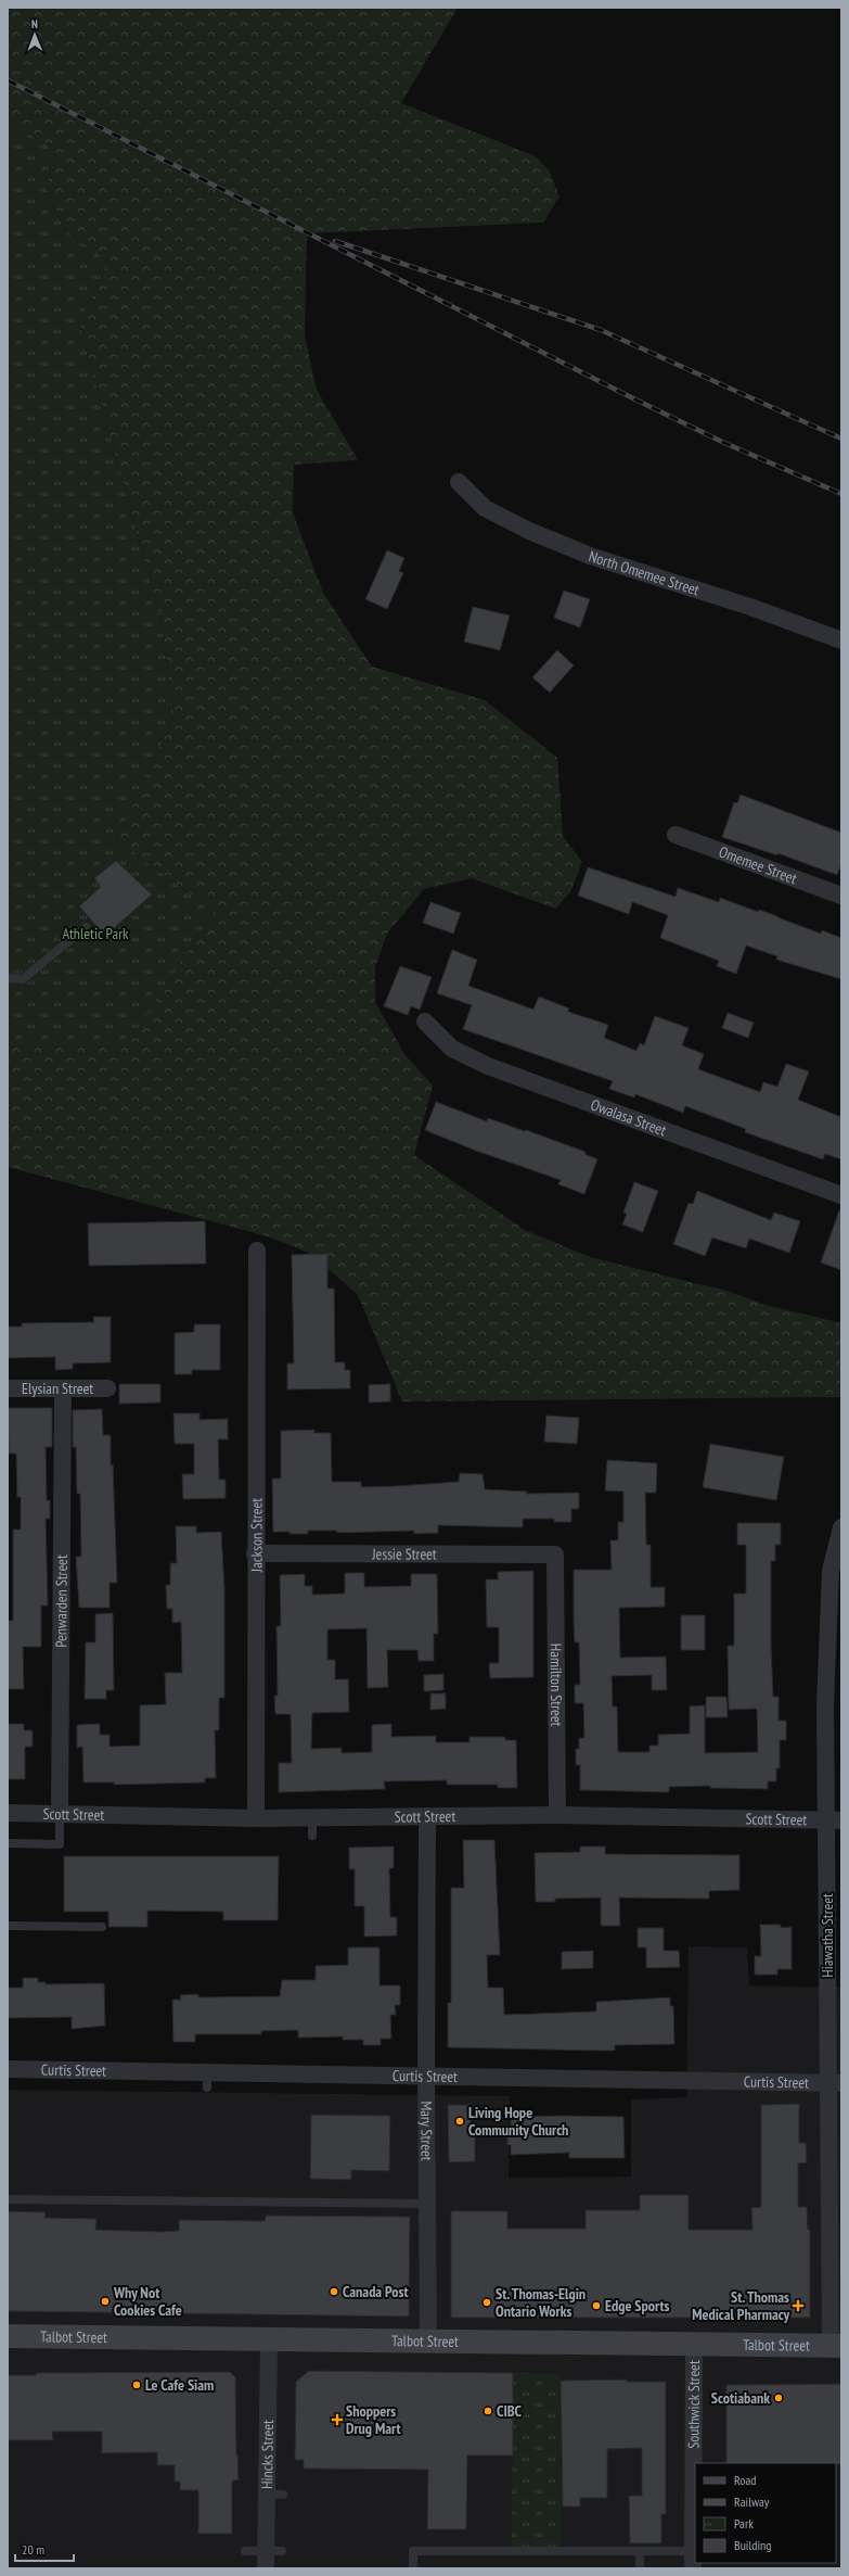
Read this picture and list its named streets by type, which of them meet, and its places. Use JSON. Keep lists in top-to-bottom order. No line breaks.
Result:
{"streets":{"main road":["Talbot Street"],"street":["North Omemee Street","Omemee Street","Owalasa Street","Elysian Street","Jackson Street","Jessie Street","Penwarden Street","Hamilton Street","Scott Street","Hiawatha Street","Curtis Street","Mary Street","Southwick Street","Hincks Street"]},"crossings":[["Elysian Street","Penwarden Street"],["Jackson Street","Jessie Street"],["Jackson Street","Scott Street"],["Jessie Street","Hamilton Street"],["Penwarden Street","Scott Street"],["Hamilton Street","Scott Street"],["Scott Street","Hiawatha Street"],["Scott Street","Mary Street"],["Hiawatha Street","Curtis Street"],["Hiawatha Street","Talbot Street"],["Curtis Street","Mary Street"],["Mary Street","Talbot Street"],["Talbot Street","Southwick Street"],["Talbot Street","Hincks Street"]],"parks":["Athletic Park"],"places":{"other":["Living Hope Community Church","Canada Post","Why Not Cookies Cafe","St. Thomas-Elgin Ontario Works","Edge Sports","Le Cafe Siam","Scotiabank","CIBC"],"health":["St. Thomas Medical Pharmacy","Shoppers Drug Mart"]},"legend":["Road","Railway","Park","Building"],"scale_bar":"20 m","north":"top"}
